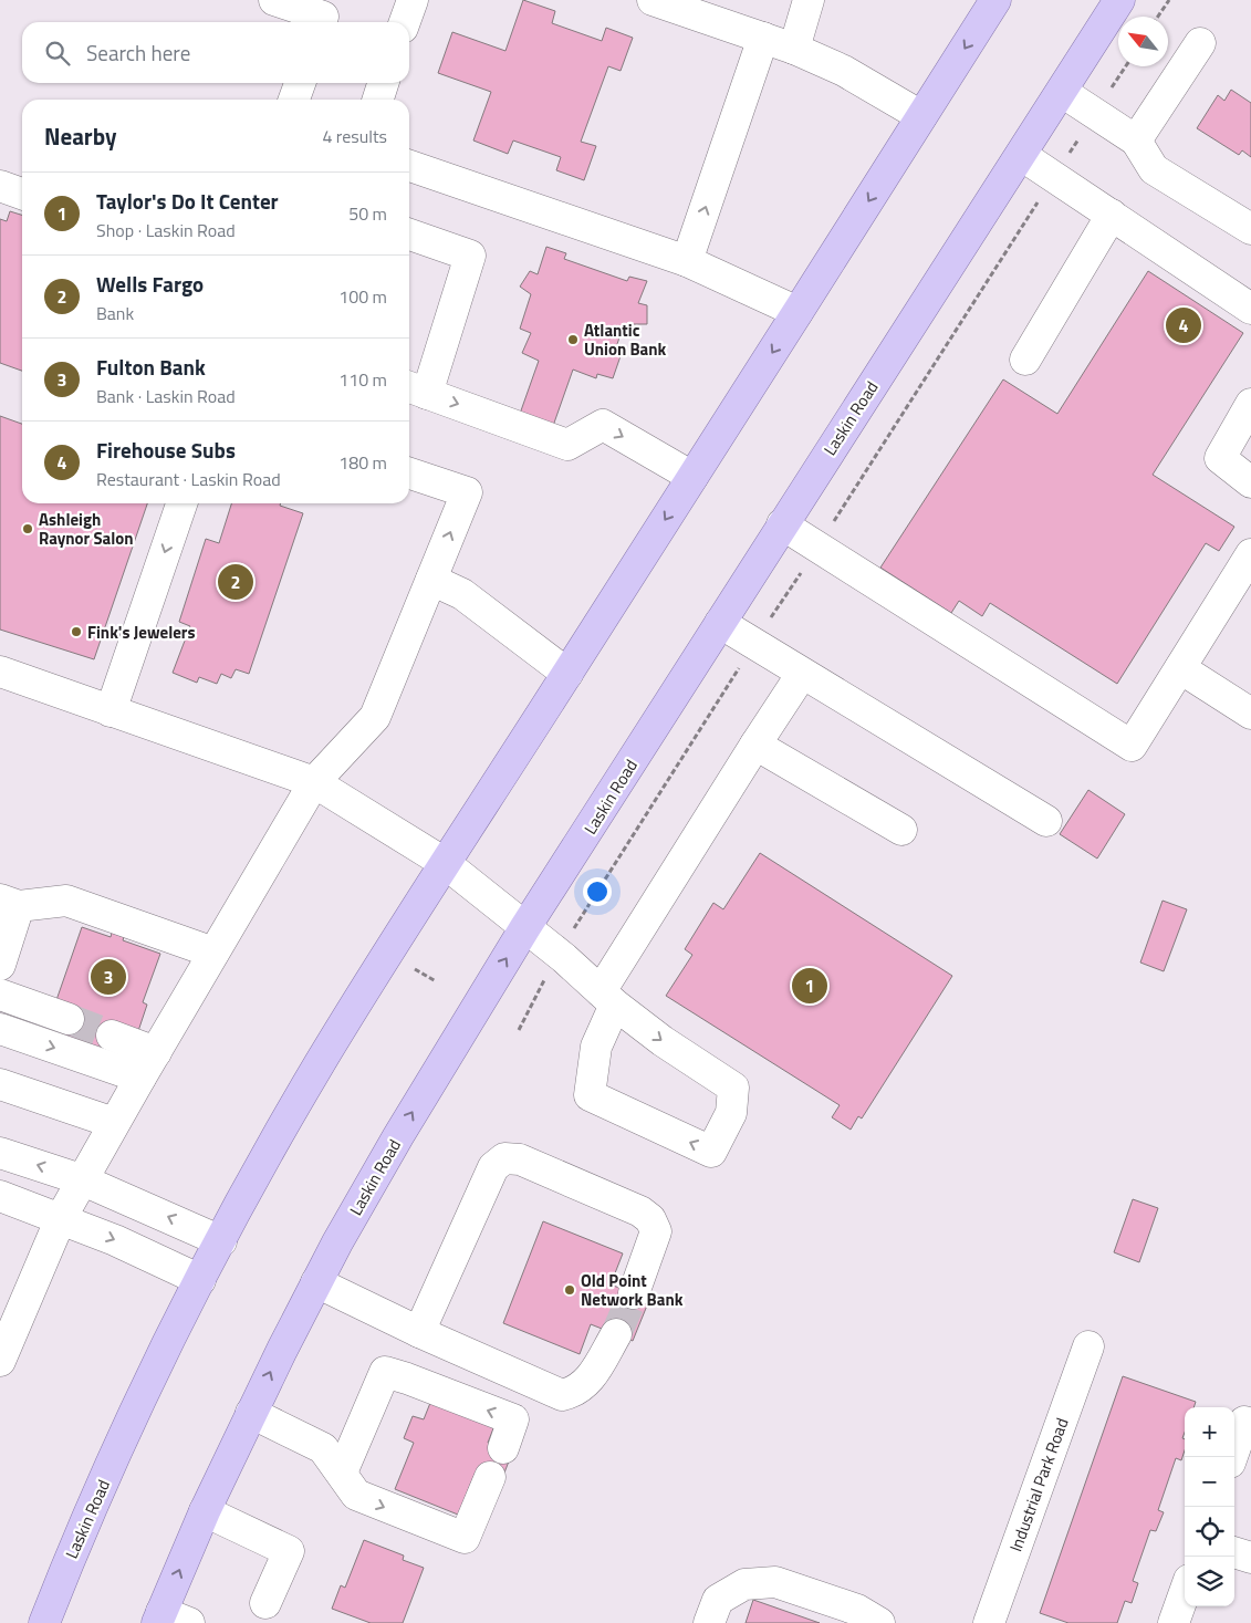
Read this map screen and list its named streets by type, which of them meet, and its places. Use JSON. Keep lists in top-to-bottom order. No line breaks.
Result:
{"streets":{"main road":["Laskin Road"],"street":["Industrial Park Road"]},"places":["Atlantic Union Bank","Ashleigh Raynor Salon","Fink's Jewelers","Old Point Network Bank"],"north":"top left","page":{"search":"Search here","heading":["Nearby","4 results"],"list":[{"mark":"1","name":"Taylor's Do It Center","note":"Shop · Laskin Road","value":"50 m"},{"mark":"2","name":"Wells Fargo","note":"Bank","value":"100 m"},{"mark":"3","name":"Fulton Bank","note":"Bank · Laskin Road","value":"110 m"},{"mark":"4","name":"Firehouse Subs","note":"Restaurant · Laskin Road","value":"180 m"}],"pins":["4","2","3","1"],"map_buttons":["+","−"]}}
